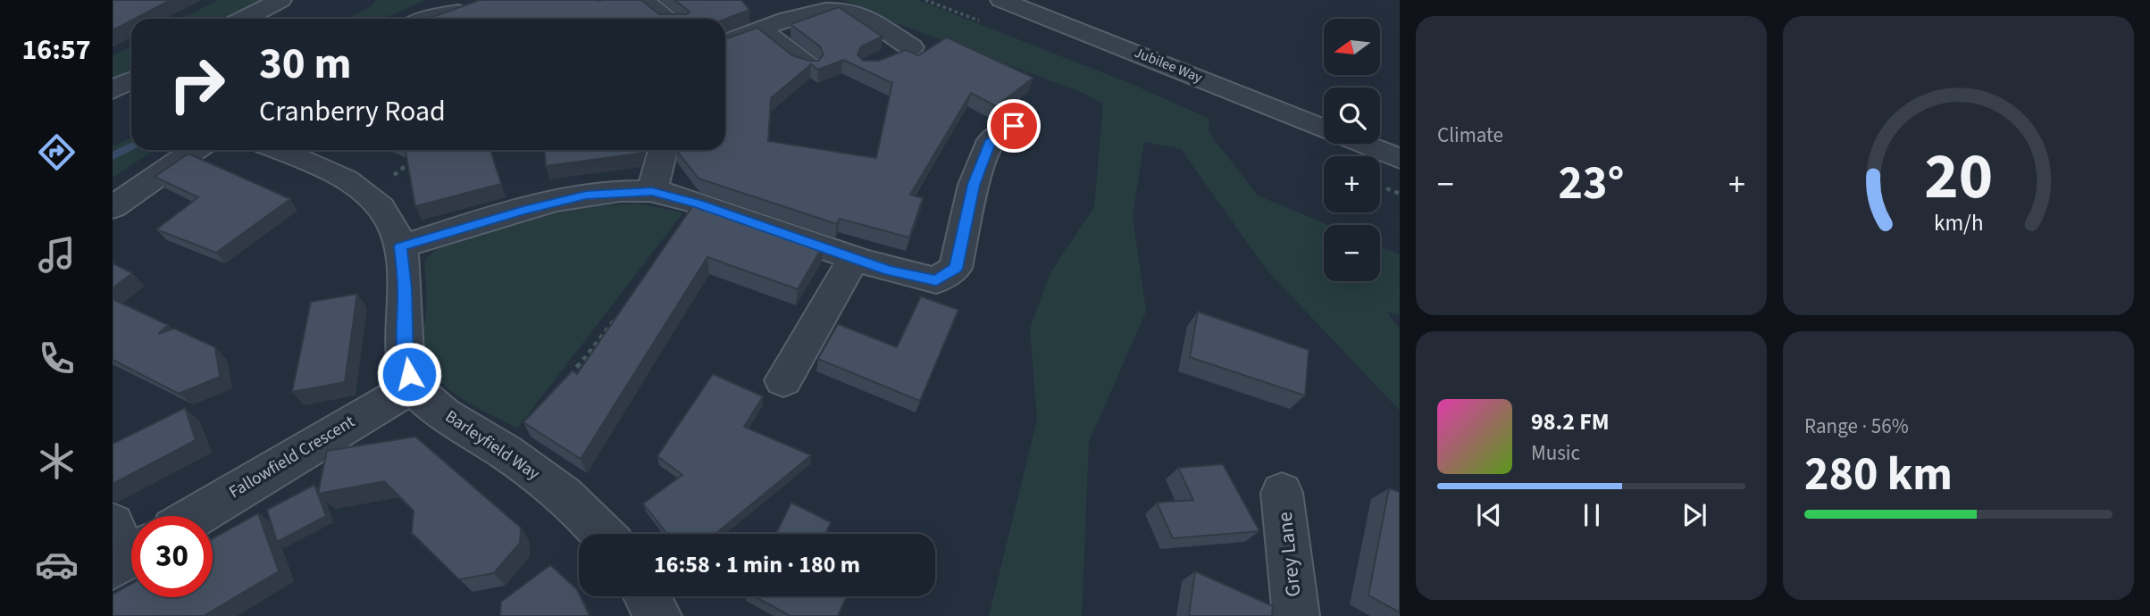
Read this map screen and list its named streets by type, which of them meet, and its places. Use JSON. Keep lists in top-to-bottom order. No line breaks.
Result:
{"streets":{"street":["Jubilee Way","Barleyfield Way","Fallowfield Crescent","Grey Lane"]},"crossings":[["Barleyfield Way","Fallowfield Crescent"]],"north":"left","page":{"tabs":"16:57","tile":["Climate",["Range · 56%","280 km"]],"map_buttons":["+","−"],"turn":["30 m","Cranberry Road"],"heat":["−","23°","+"],"song":["98.2 FM","Music"],"limit":"30","trip":"16:58 · 1 min · 180 m","gauge":["20","km/h"]}}
